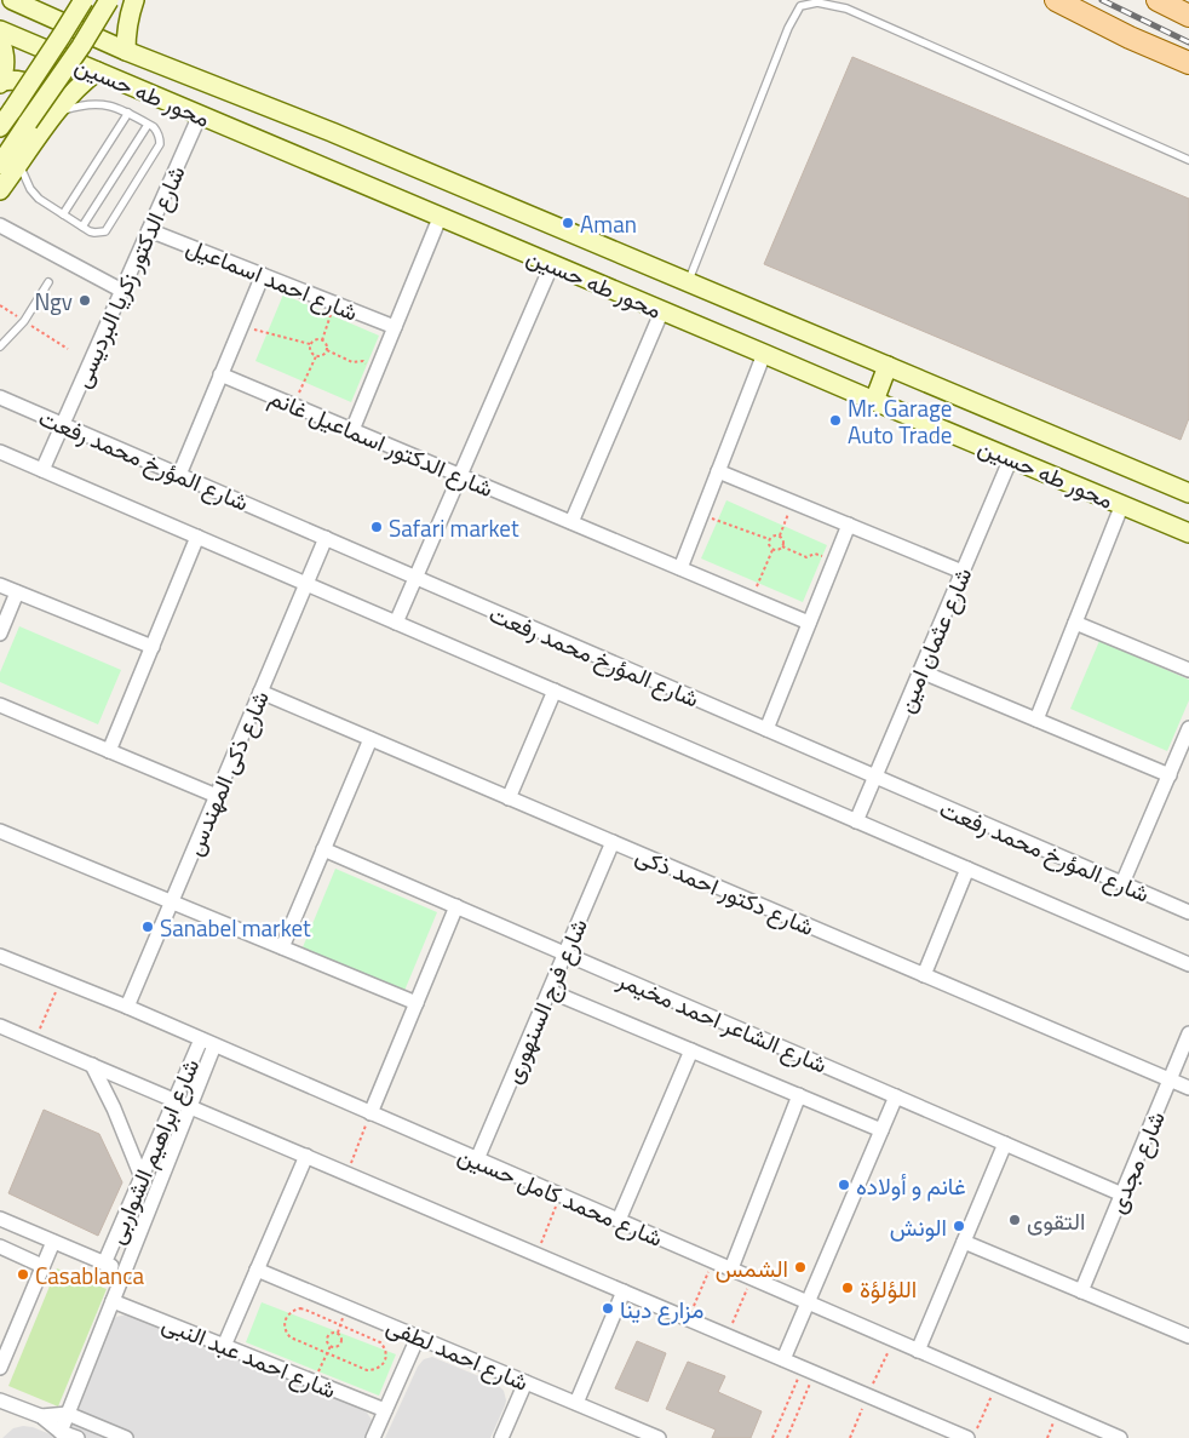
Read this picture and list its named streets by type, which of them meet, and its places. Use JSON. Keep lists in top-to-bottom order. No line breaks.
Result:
{"streets":{"street":["محور طه حسين","شارع الدكتور زكريا البرديسى","شارع احمد اسماعيل","شارع الدكتور اسماعيل غانم","شارع المؤرخ محمد رفعت","شارع عثمان امين","شارع ذكى المهندس","شارع دكتور احمد ذكى","شارع فرج السنهورى","شارع الشاعر احمد مخيمر","شارع ابراهيم الشواربى","شارع مجدى","شارع محمد كامل حسين","شارع احمد لطفى","شارع احمد عبد النبى"]},"crossings":[["محور طه حسين","شارع الدكتور زكريا البرديسى"],["محور طه حسين","شارع عثمان امين"],["شارع الدكتور زكريا البرديسى","شارع احمد اسماعيل"],["شارع الدكتور زكريا البرديسى","شارع المؤرخ محمد رفعت"],["شارع المؤرخ محمد رفعت","شارع عثمان امين"],["شارع المؤرخ محمد رفعت","شارع ذكى المهندس"],["شارع ذكى المهندس","شارع دكتور احمد ذكى"],["شارع ذكى المهندس","شارع محمد كامل حسين"],["شارع دكتور احمد ذكى","شارع فرج السنهورى"],["شارع دكتور احمد ذكى","شارع مجدى"],["شارع فرج السنهورى","شارع الشاعر احمد مخيمر"],["شارع فرج السنهورى","شارع محمد كامل حسين"],["شارع الشاعر احمد مخيمر","شارع مجدى"],["شارع ابراهيم الشواربى","شارع محمد كامل حسين"],["شارع ابراهيم الشواربى","شارع احمد عبد النبى"]],"places":["Aman","Ngv","Mr. Garage Auto Trade","Safari market","Sanabel market","غانم و أولاده","التقوى","الونش","الشمس","Casablanca","اللؤلؤة","مزارع دينا"]}
